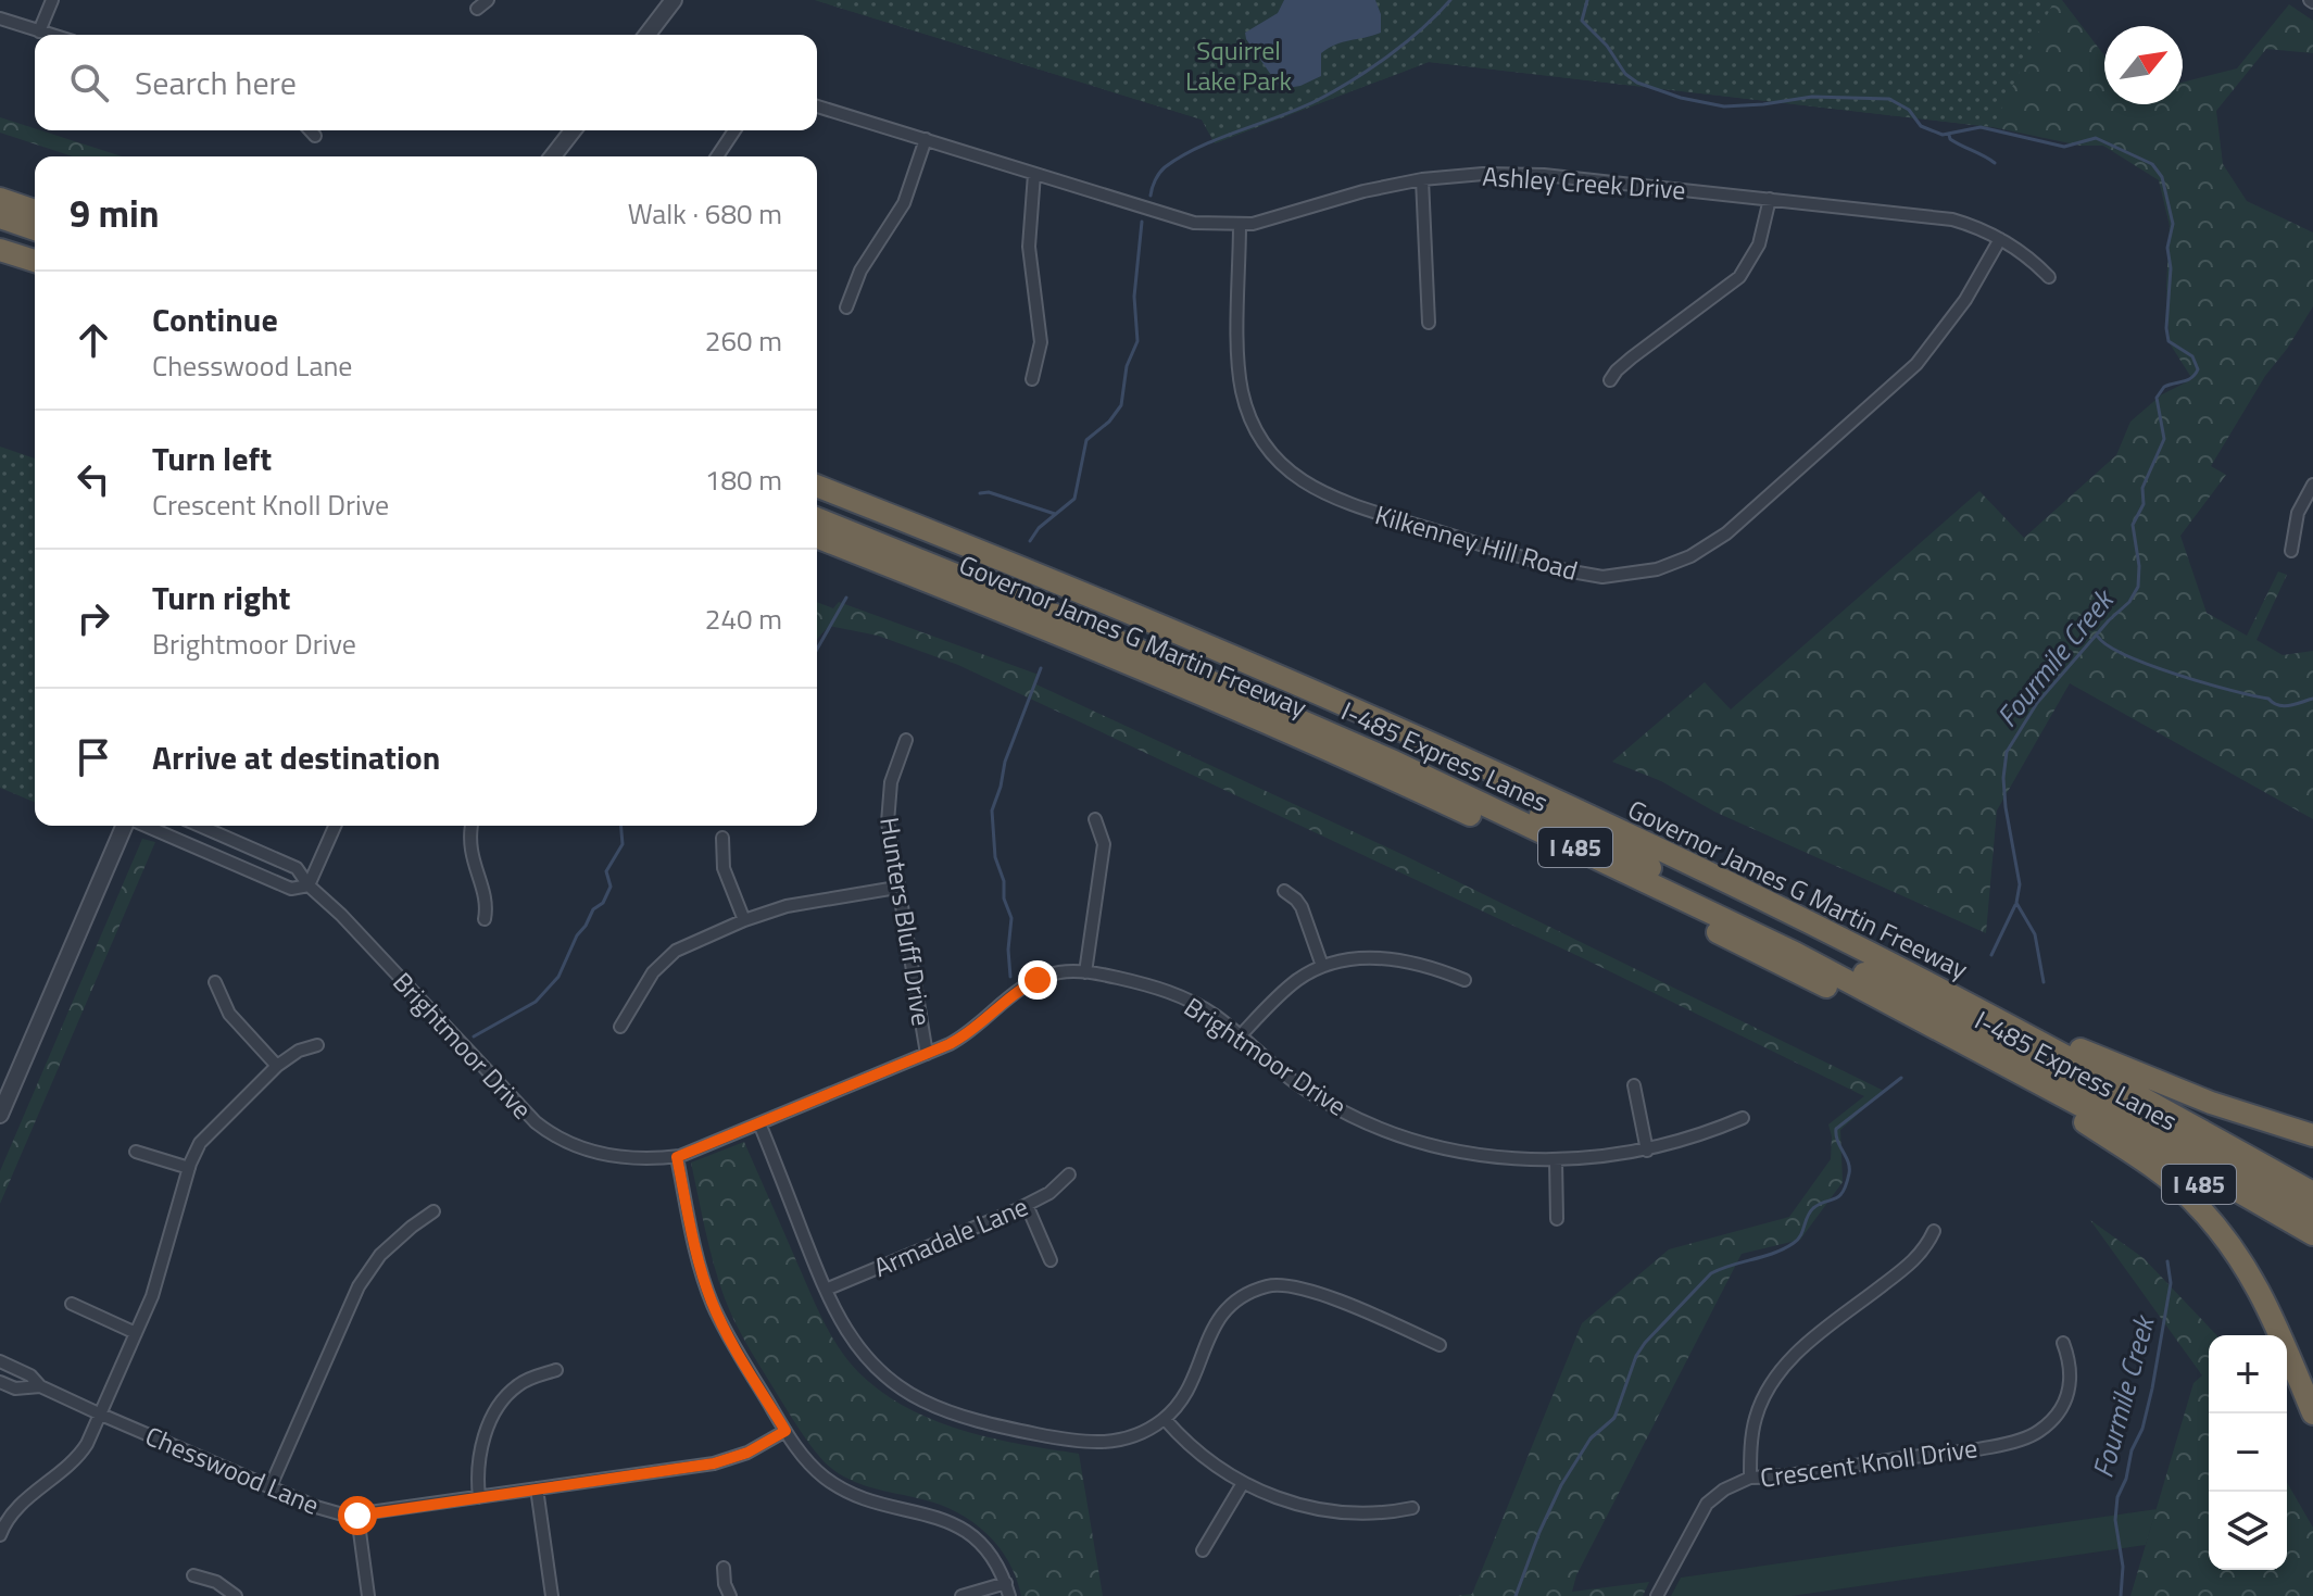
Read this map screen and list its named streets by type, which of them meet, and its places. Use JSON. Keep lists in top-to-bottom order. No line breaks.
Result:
{"streets":{"highway":["Governor James G Martin Freeway","I-485 Express Lanes","I 485"],"street":["Ashley Creek Drive","Kilkenney Hill Road","Hunters Bluff Drive","Brightmoor Drive","Armadale Lane","Crescent Knoll Drive","Chesswood Lane"]},"crossings":[["Ashley Creek Drive","Kilkenney Hill Road"],["Hunters Bluff Drive","Brightmoor Drive"]],"water":["Fourmile Creek"],"parks":["Squirrel Lake Park"],"north":"top right","page":{"search":"Search here","heading":["9 min","Walk · 680 m"],"list":[["Continue","Chesswood Lane","260 m"],["Turn left","Crescent Knoll Drive","180 m"],["Turn right","Brightmoor Drive","240 m"],"Arrive at destination"],"map_buttons":["+","−"]}}
